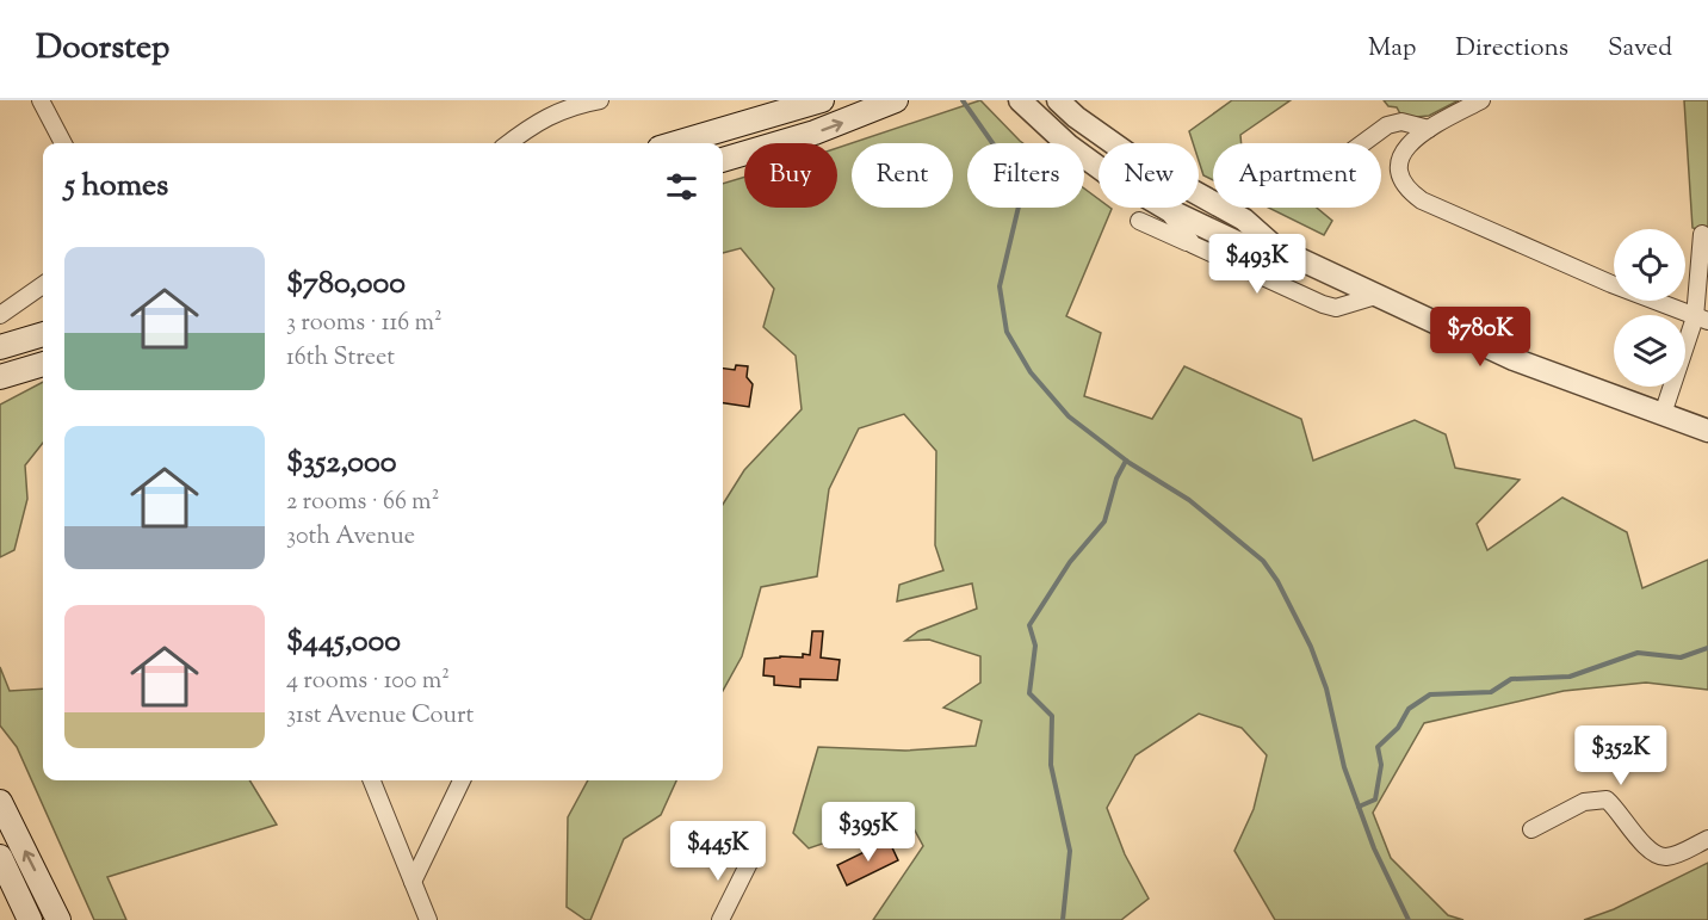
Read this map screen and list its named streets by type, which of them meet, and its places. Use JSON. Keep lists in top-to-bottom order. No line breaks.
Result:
{"page":{"header":"Doorstep","nav":["Map","Directions","Saved"],"chip":["Buy","Rent","Filters","New","Apartment"],"heading":"5 homes","list":[{"name":"$780,000","note":"3 rooms · 116 m² · 16th Street"},{"name":"$352,000","note":"2 rooms · 66 m² · 30th Avenue"},{"name":"$445,000","note":"4 rooms · 100 m² · 31st Avenue Court"}],"price":["$493K","$780K","$352K","$395K","$445K"]}}
